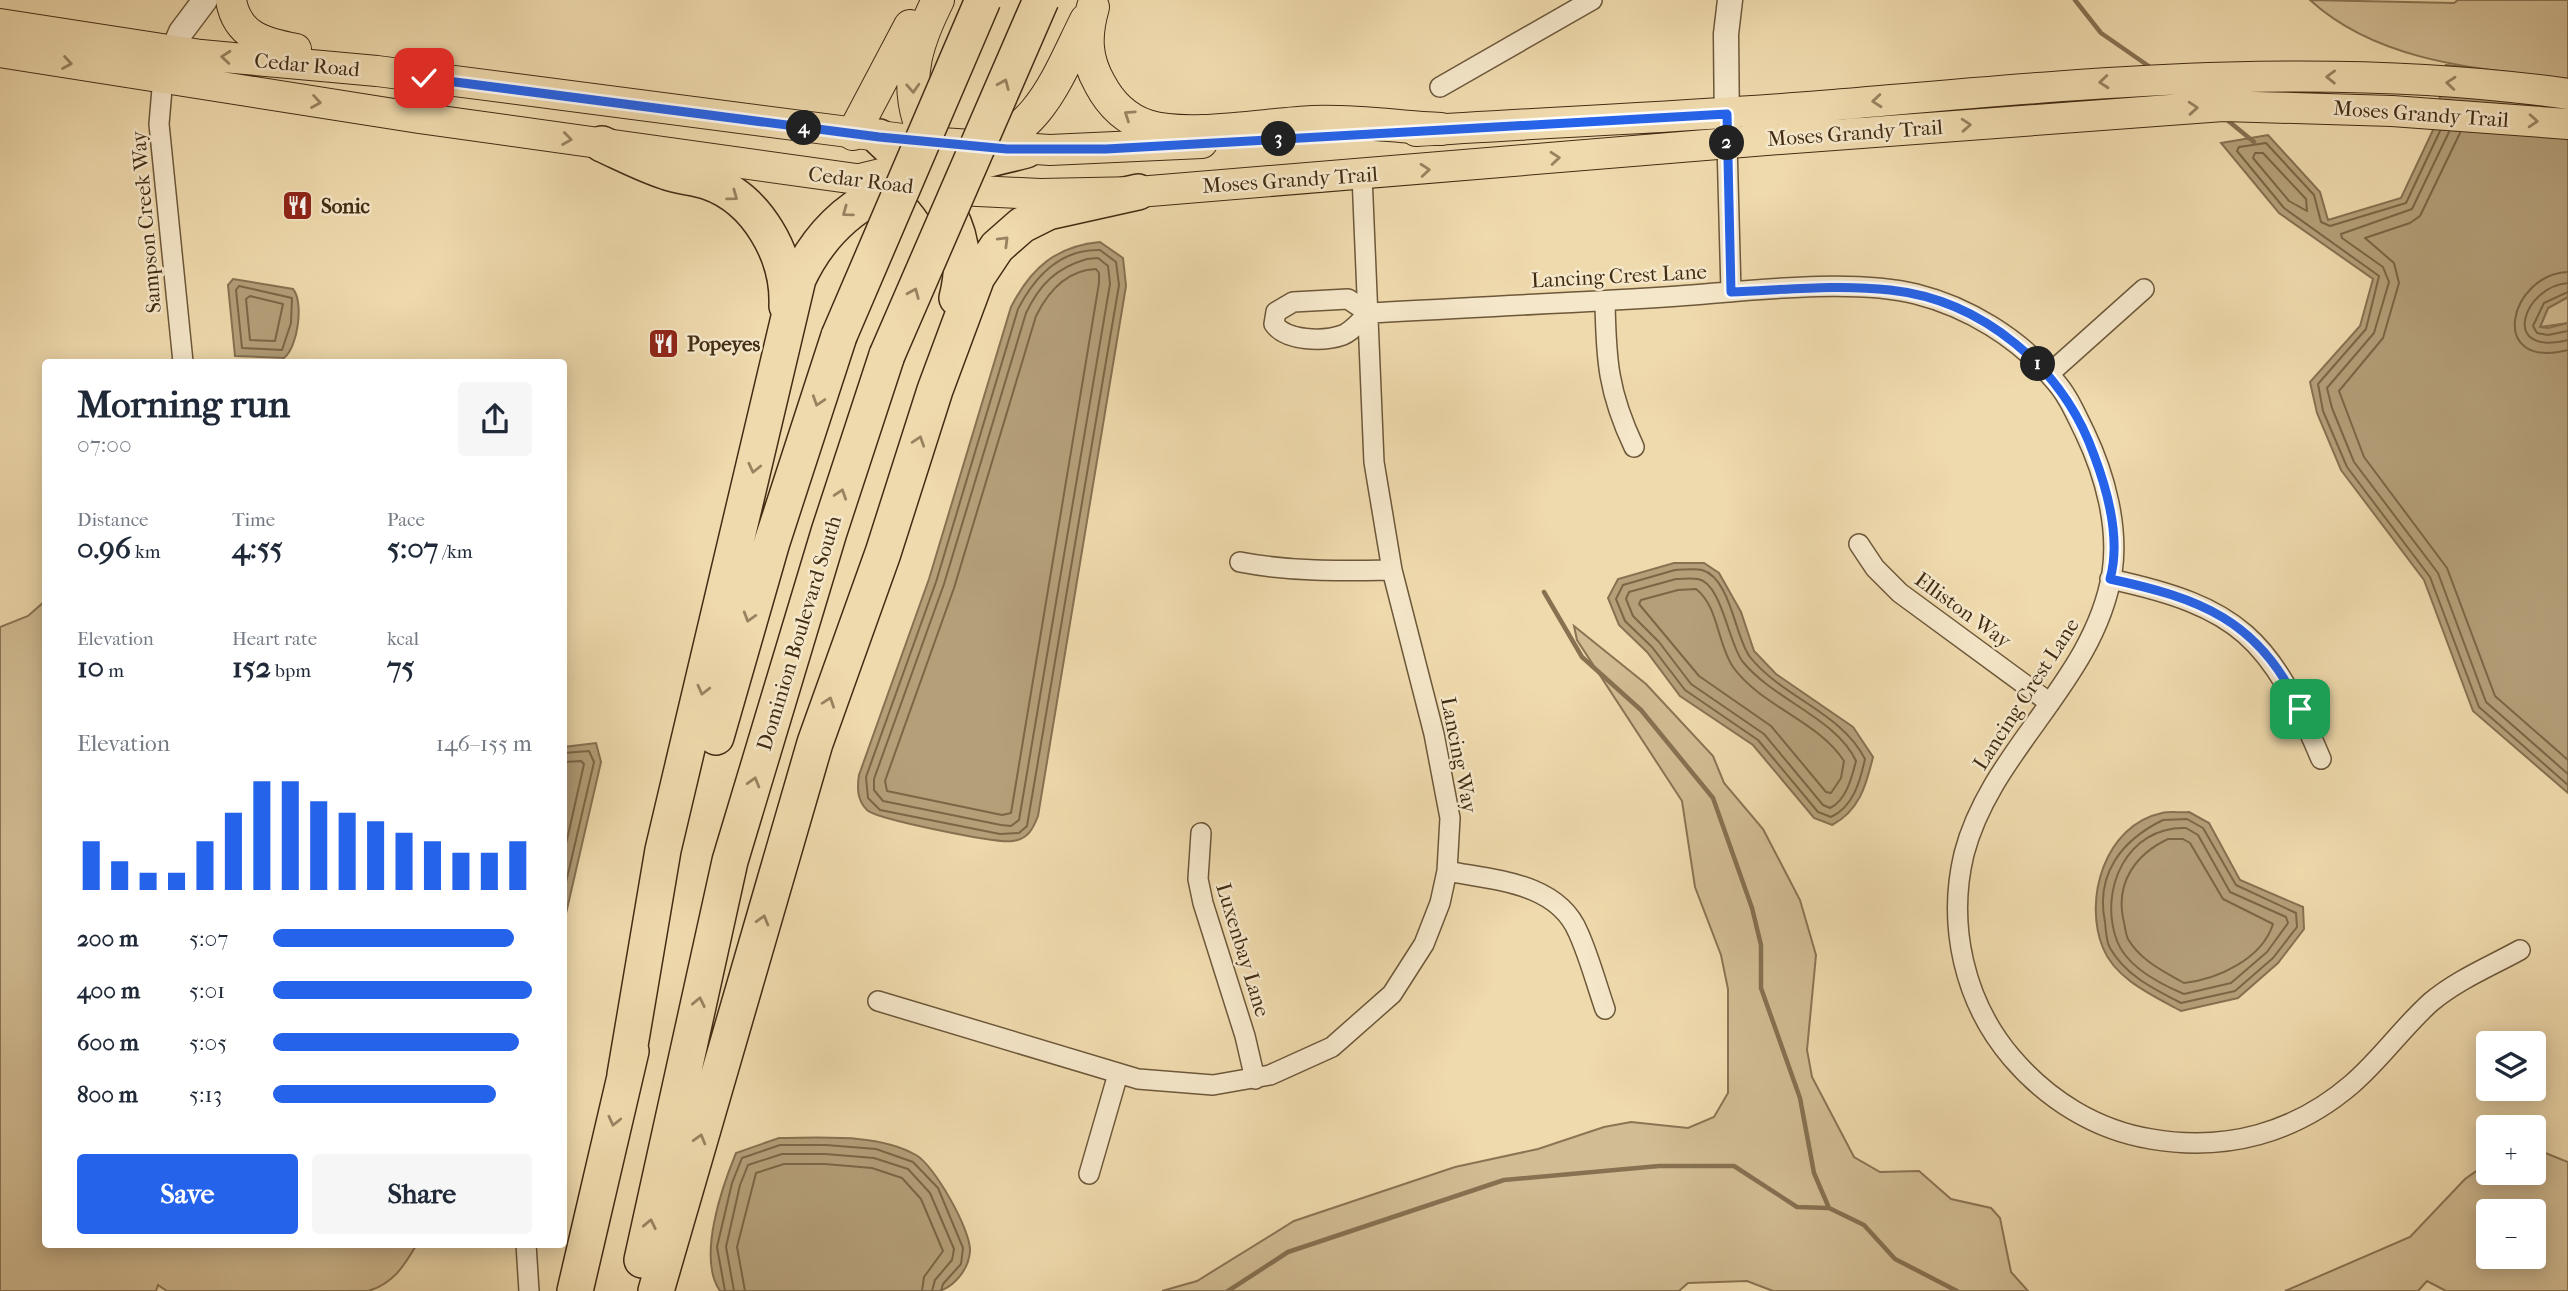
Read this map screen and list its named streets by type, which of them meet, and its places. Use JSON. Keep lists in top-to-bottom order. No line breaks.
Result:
{"streets":{"highway":["Dominion Boulevard South"],"main road":["Cedar Road","Moses Grandy Trail"],"street":["Sampson Creek Way","Lancing Crest Lane","Elliston Way","Lancing Way","Luxenbay Lane"]},"crossings":[["Cedar Road","Sampson Creek Way"],["Moses Grandy Trail","Lancing Way"],["Lancing Crest Lane","Elliston Way"],["Lancing Crest Lane","Lancing Way"],["Lancing Way","Luxenbay Lane"]],"places":{"restaurant":["Sonic","Popeyes"]},"page":{"pins":["4","3","2","1"],"heading":["Morning run","07:00"],"stats":[["Distance","0.96 km"],["Time","4:55"],["Pace","5:07 /km"],["Elevation","10 m"],["Heart rate","152 bpm"],["kcal","75"]],"chart":["Elevation","146–155 m"],"list":[{"name":"200 m","note":"5:07"},{"name":"400 m","note":"5:01"},{"name":"600 m","note":"5:05"},{"name":"800 m","note":"5:13"}],"map_buttons":["+","−"],"buttons":["Save","Share"]}}
